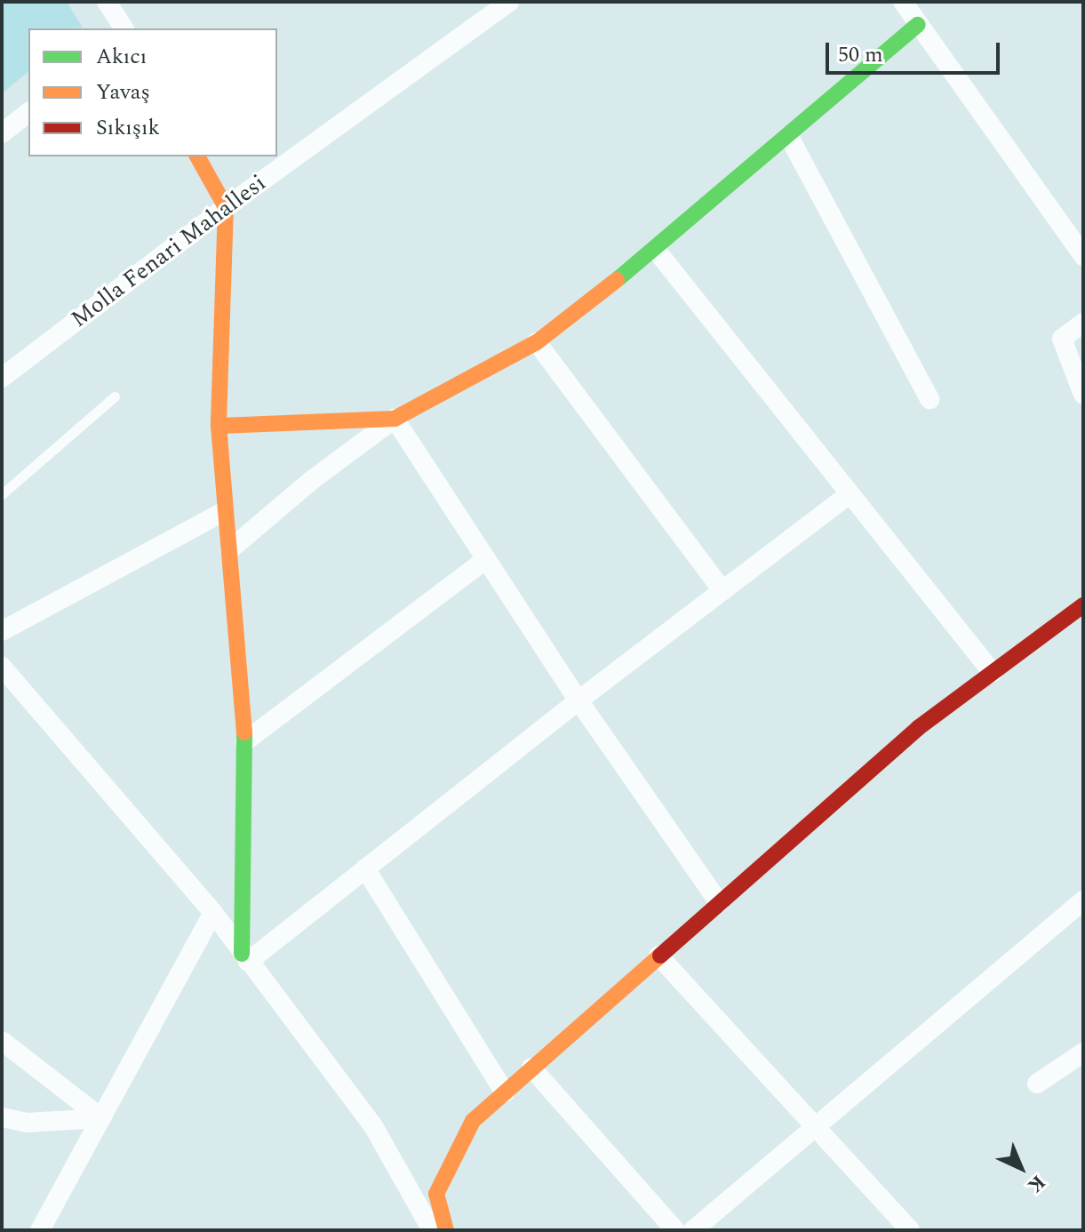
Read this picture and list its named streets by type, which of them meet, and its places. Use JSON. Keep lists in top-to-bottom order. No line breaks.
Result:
{"streets":{"street":["Molla Fenari Mahallesi"]},"legend":["Akıcı","Yavaş","Sıkışık"],"scale_bar":"50 m","north":"bottom right"}
